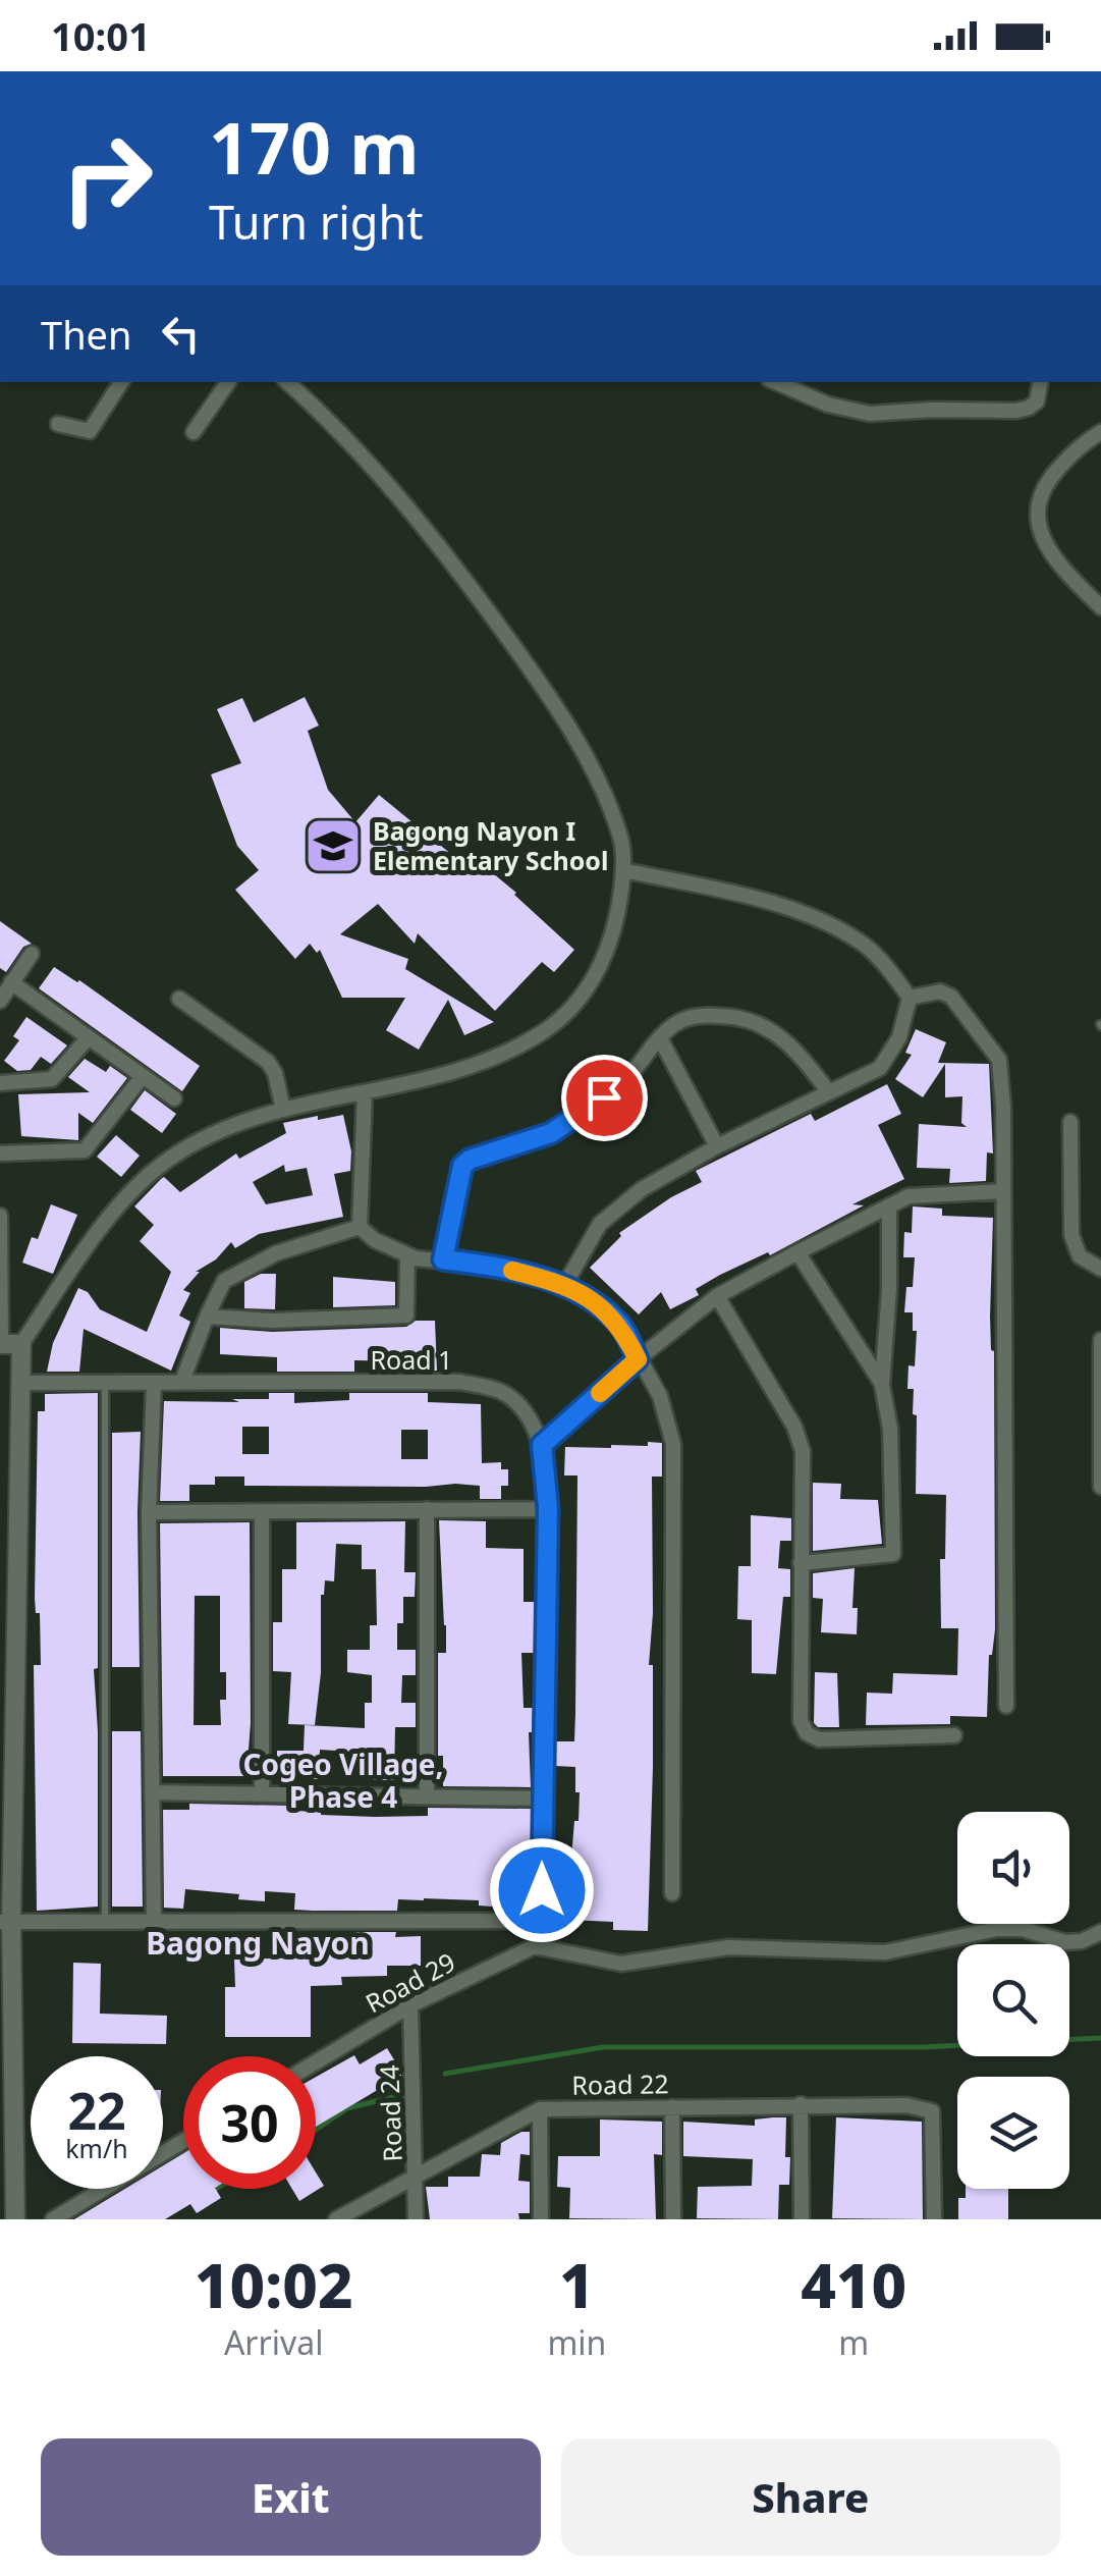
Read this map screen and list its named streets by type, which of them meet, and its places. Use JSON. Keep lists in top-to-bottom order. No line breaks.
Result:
{"streets":{"street":["Road 1","Road 29","Road 22","Road 24"]},"crossings":[["Road 29","Road 24"],["Road 22","Road 24"]],"districts":["Cogeo Village, Phase 4","Bagong Nayon"],"places":{"school or university":["Bagong Nayon I Elementary School"]},"page":{"status":"10:01","turn":["170 m","Turn right"],"then":"Then","speed":"22 km/h","limit":"30","eta":["10:02","Arrival","1","min","410","m"],"buttons":["Exit","Share"]}}
